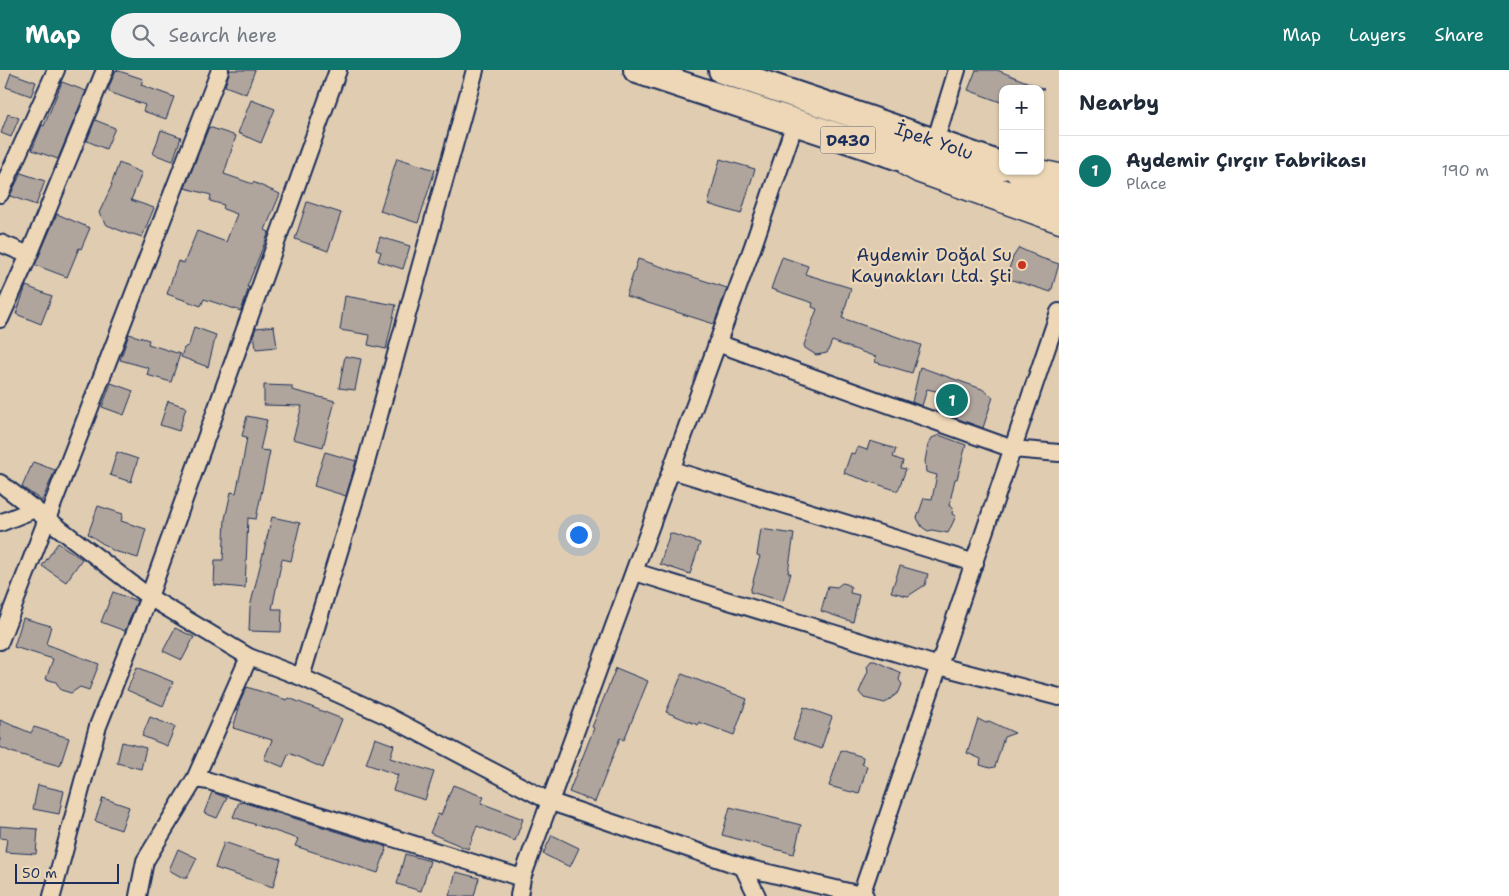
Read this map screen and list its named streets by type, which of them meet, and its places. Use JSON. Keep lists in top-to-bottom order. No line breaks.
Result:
{"streets":{"highway":["D430","İpek Yolu"]},"places":["Aydemir Doğal Su Kaynakları Ltd. Şti"],"scale_bar":"50 m","page":{"header":"Map","search":"Search here","nav":["Map","Layers","Share"],"heading":"Nearby","map_buttons":["+","−"],"list":[{"mark":"1","name":"Aydemir Çırçır Fabrikası","note":"Place","value":"190 m"}],"pins":"1","scale":"50 m"}}
